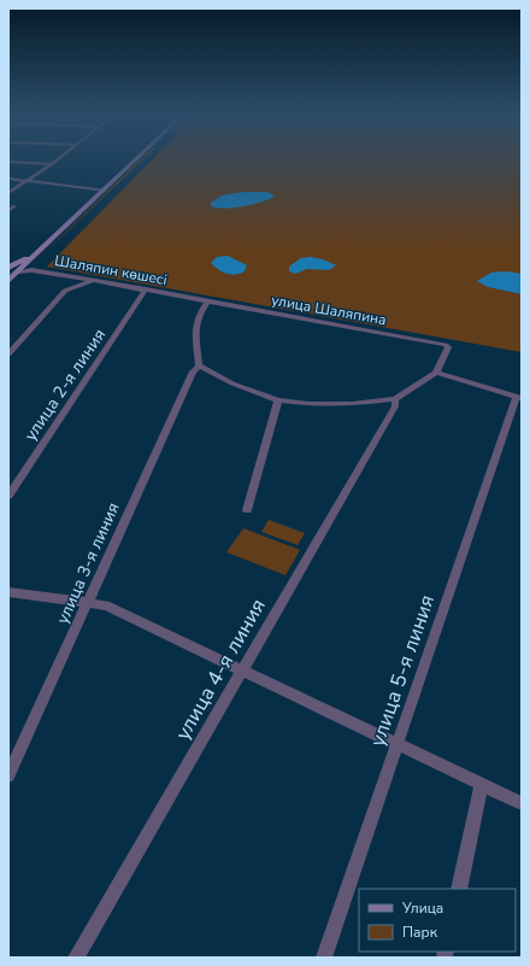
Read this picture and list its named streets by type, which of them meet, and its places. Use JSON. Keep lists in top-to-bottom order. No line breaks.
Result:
{"streets":{"main road":["Шаляпин көшесі"],"street":["улица Шаляпина","улица 2-я линия","улица 3-я линия","улица 4-я линия","улица 5-я линия"]},"crossings":[["Шаляпин көшесі","улица Шаляпина"],["Шаляпин көшесі","улица 2-я линия"]],"legend":["Улица","Парк"]}
